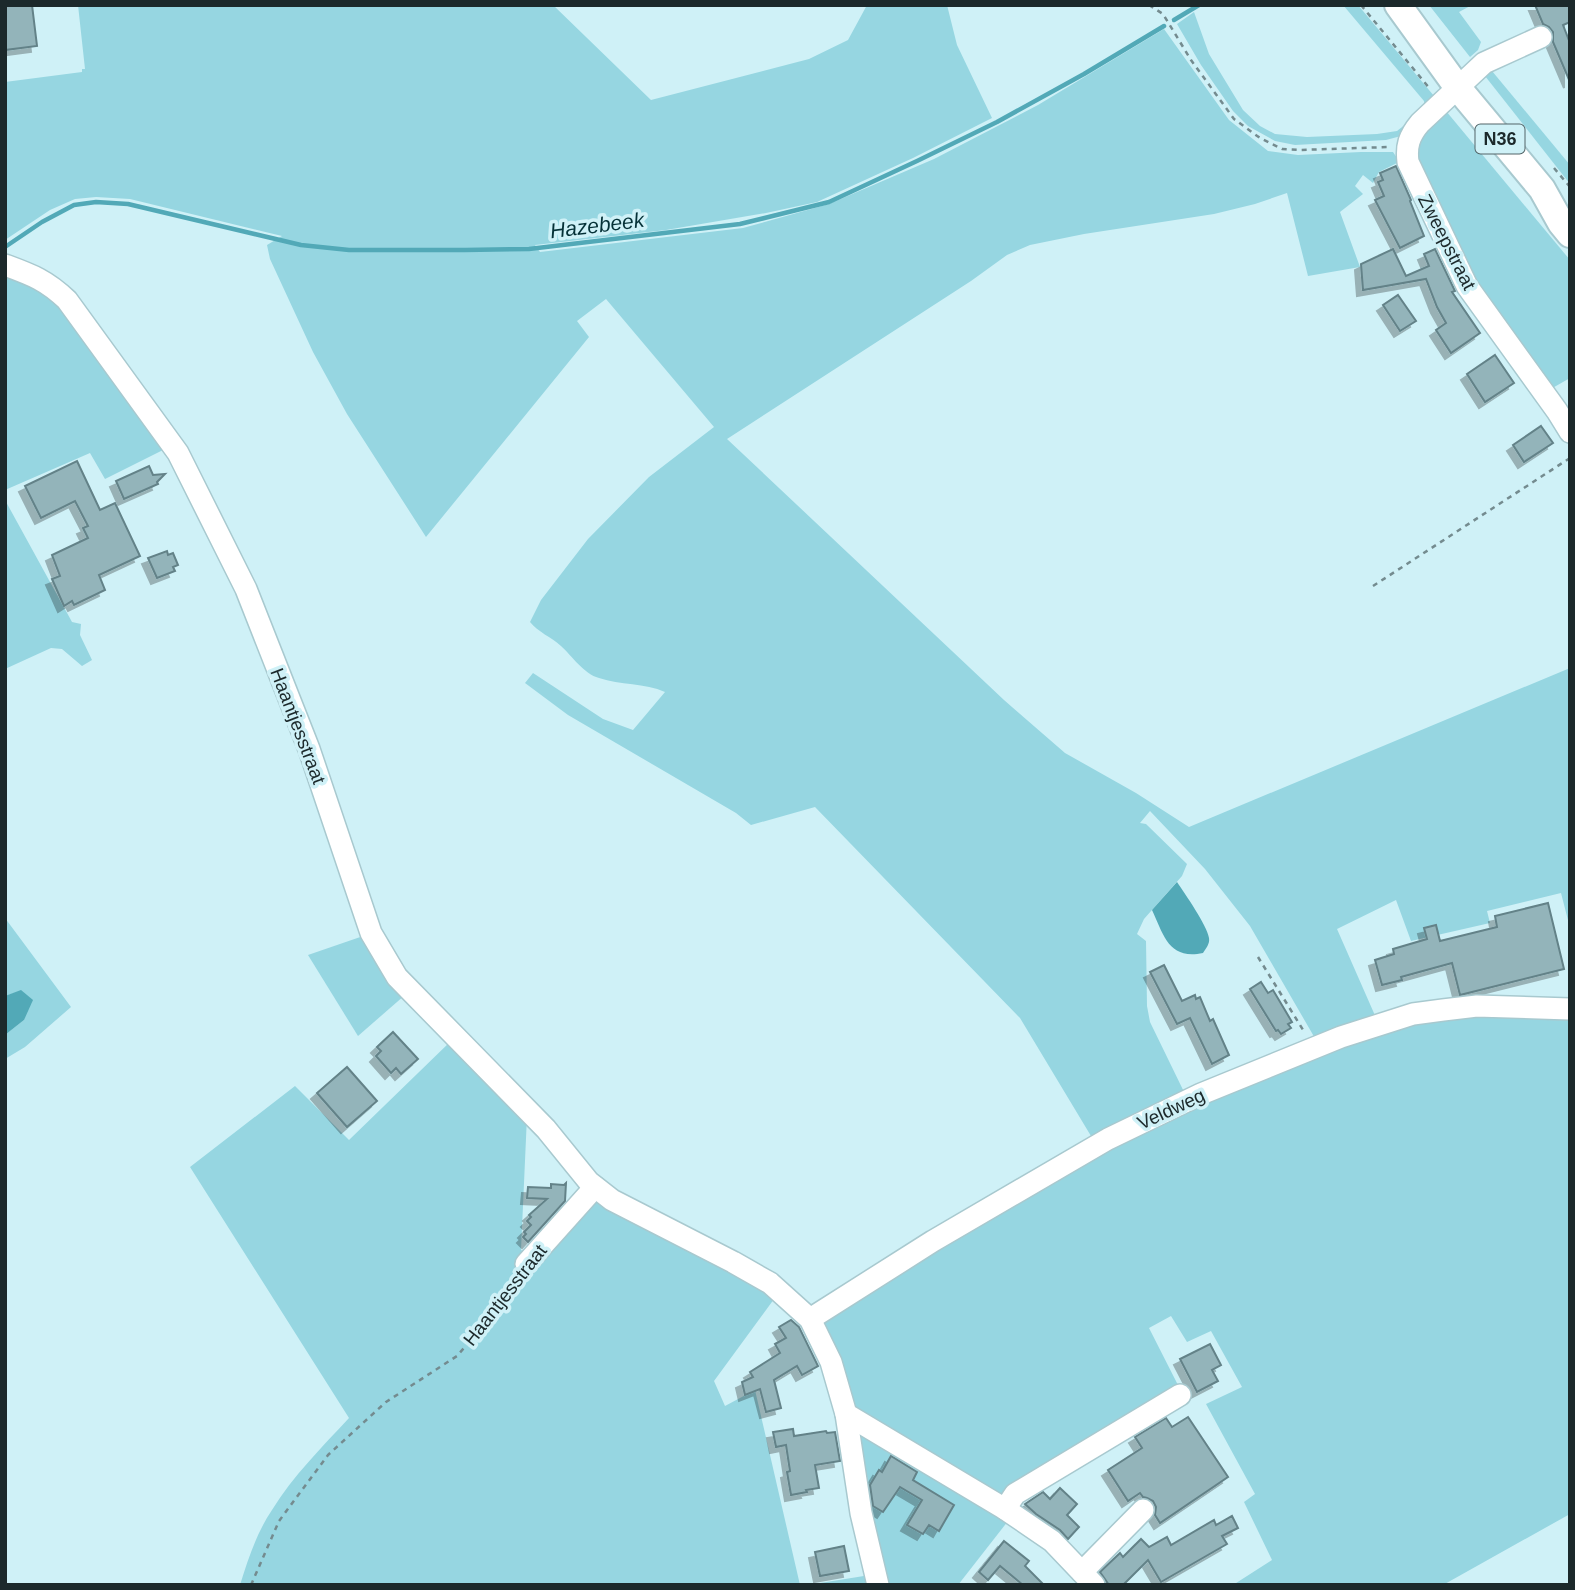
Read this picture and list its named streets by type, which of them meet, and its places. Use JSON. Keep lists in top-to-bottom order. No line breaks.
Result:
{"streets":{"main road":["N36"],"street":["Zweepstraat","Haantjesstraat","Veldweg"]},"crossings":[["Haantjesstraat","Veldweg"]],"water":["Hazebeek"]}
